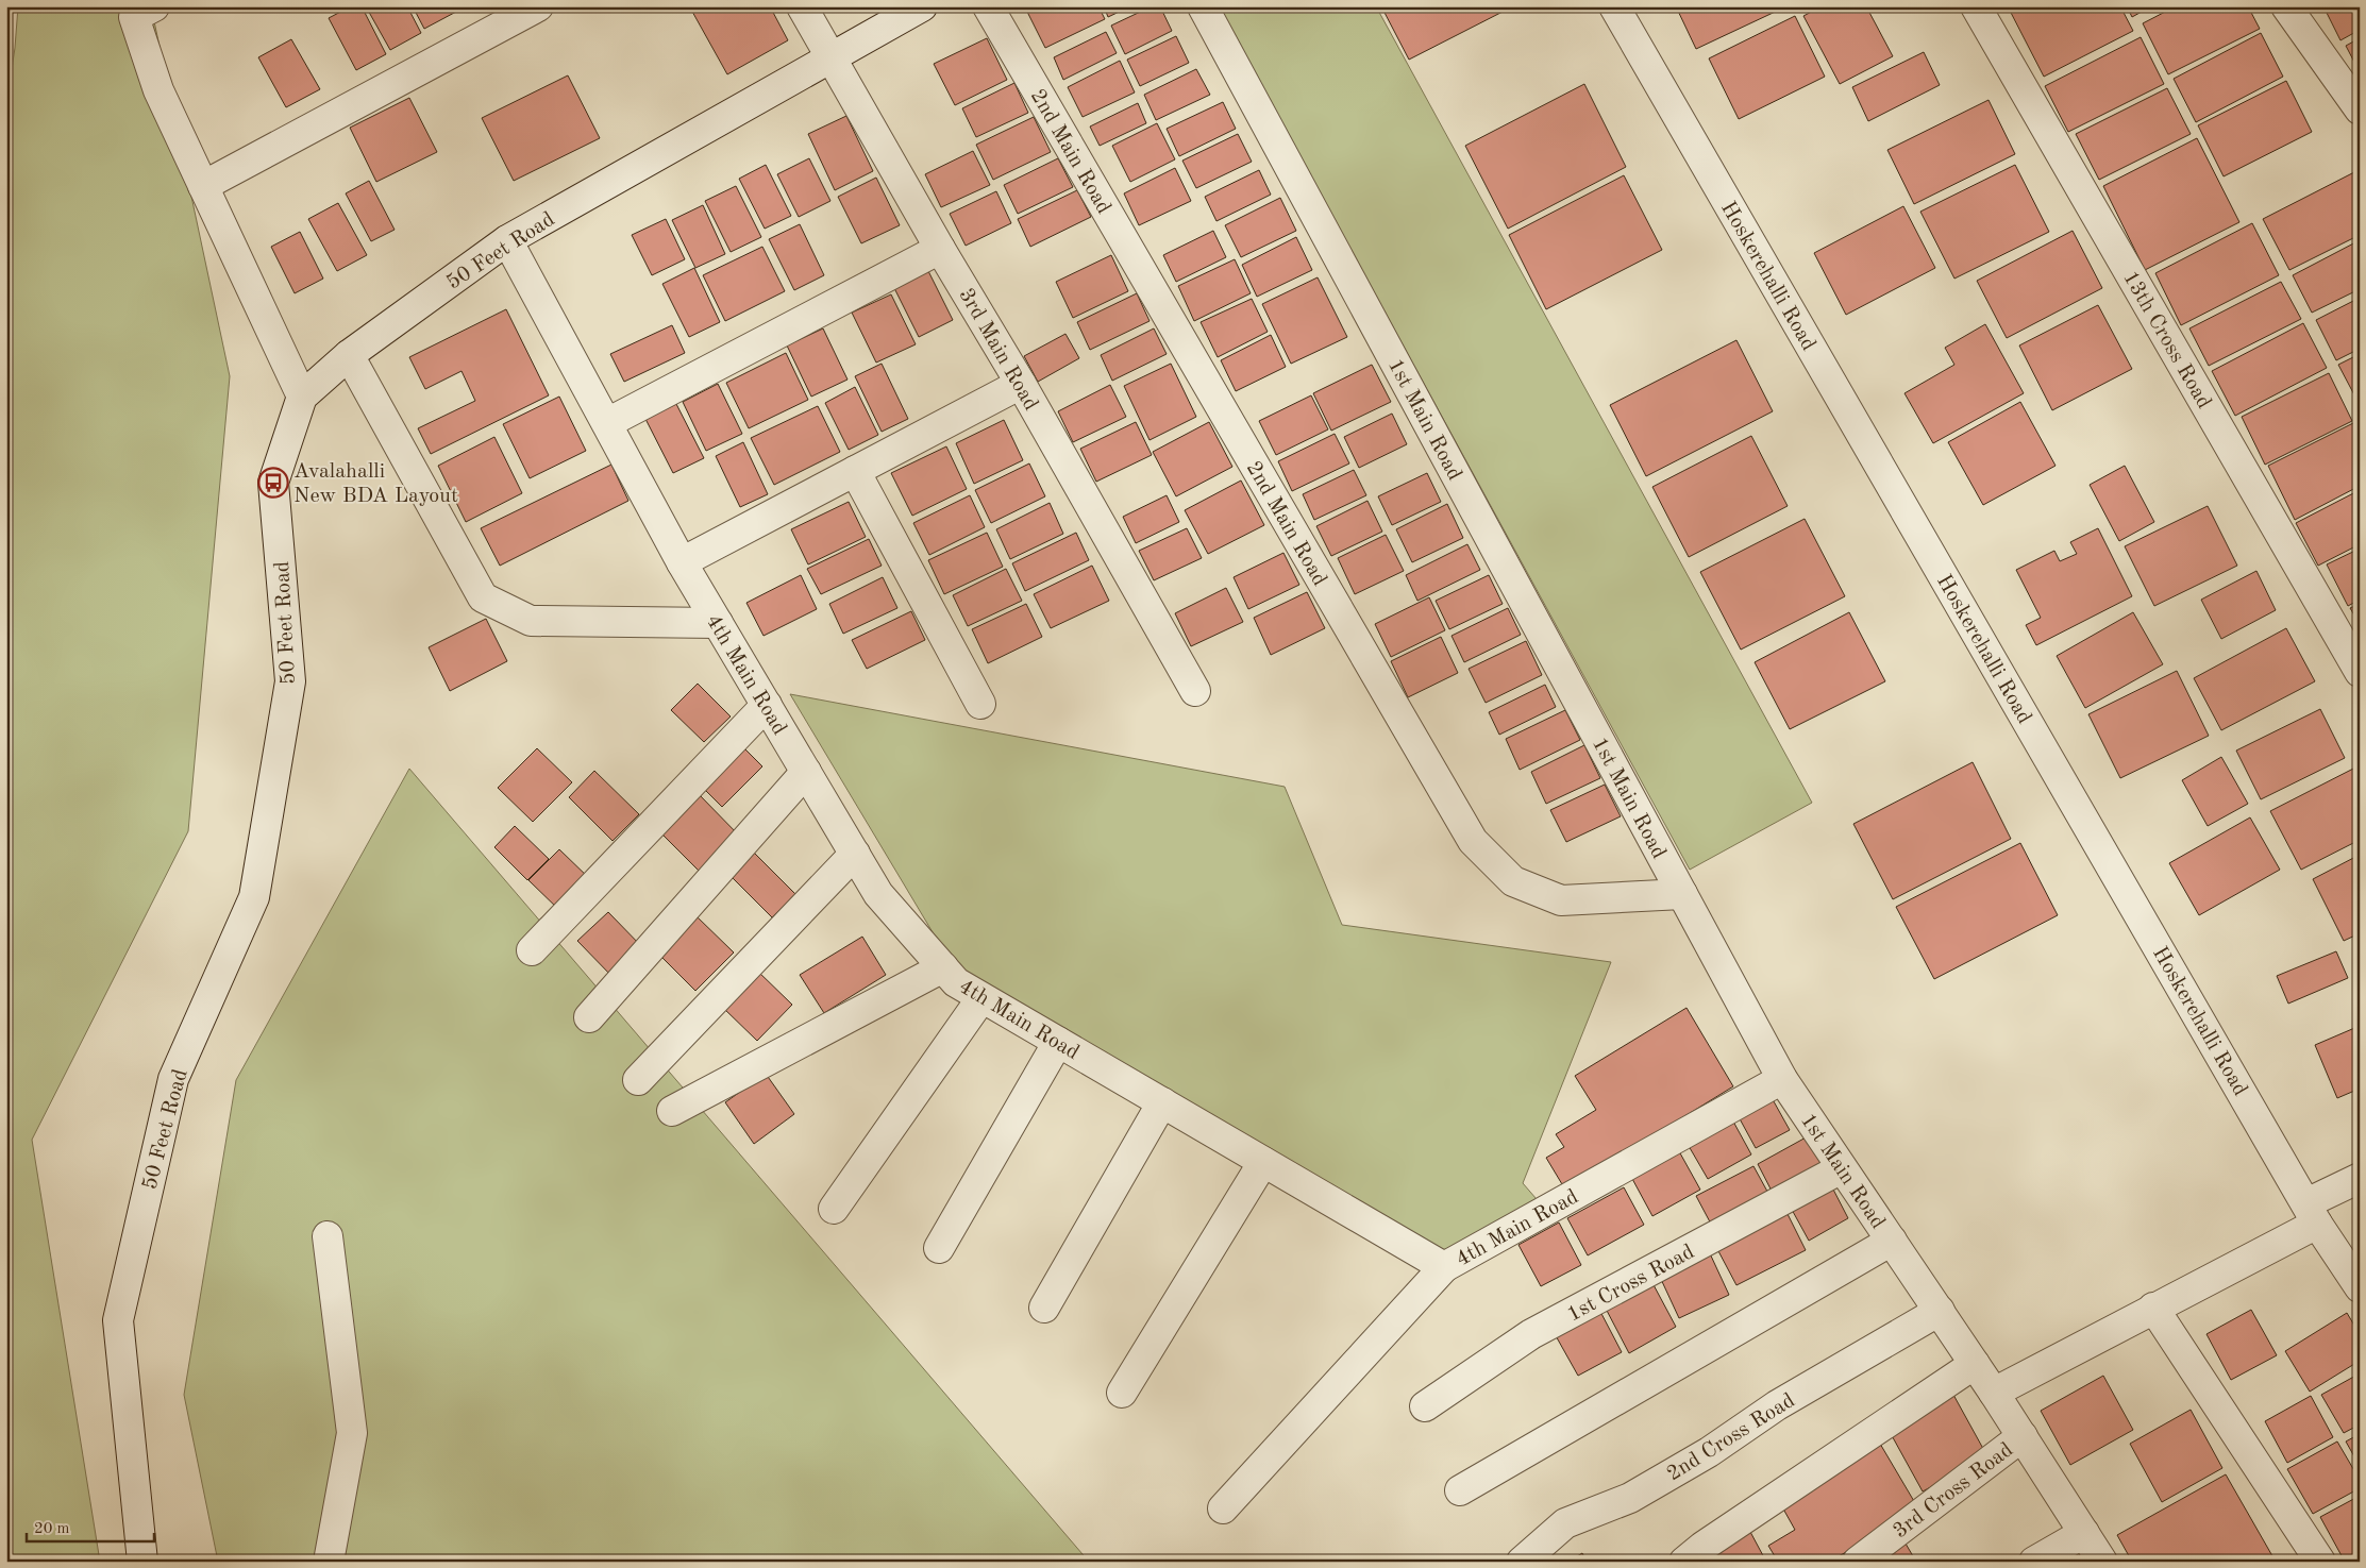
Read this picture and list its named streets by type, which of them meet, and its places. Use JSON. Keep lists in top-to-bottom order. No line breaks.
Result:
{"streets":{"street":["2nd Main Road","50 Feet Road","Hoskerehalli Road","13th Cross Road","3rd Main Road","1st Main Road","4th Main Road","1st Cross Road","2nd Cross Road","3rd Cross Road"]},"crossings":[["2nd Main Road","1st Main Road"],["50 Feet Road","3rd Main Road"],["50 Feet Road","4th Main Road"],["1st Main Road","4th Main Road"],["1st Main Road","1st Cross Road"],["1st Main Road","2nd Cross Road"],["1st Main Road","3rd Cross Road"]],"places":{"bus stop":["Avalahalli New BDA Layout"]},"scale_bar":"20 m"}
